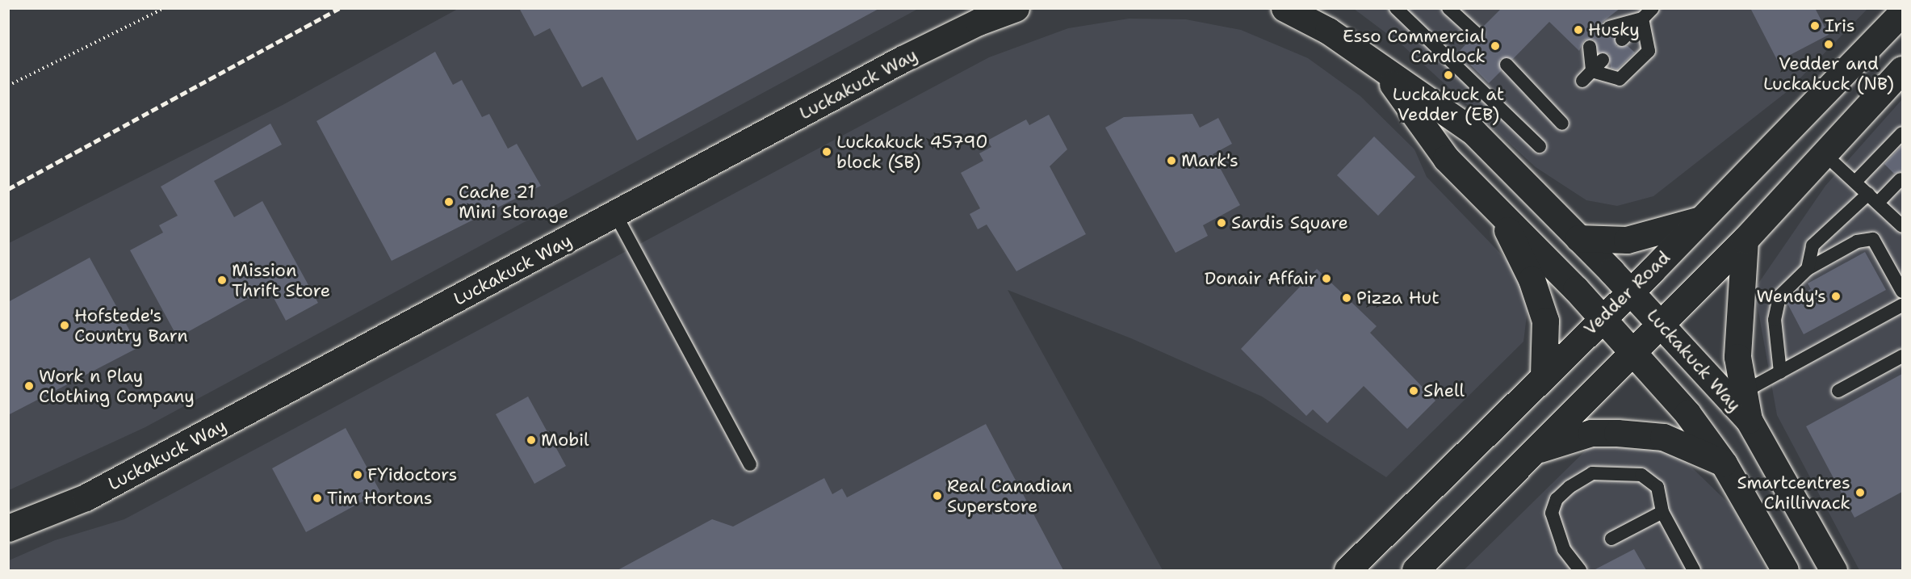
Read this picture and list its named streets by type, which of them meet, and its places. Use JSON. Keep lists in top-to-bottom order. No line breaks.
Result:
{"streets":{"street":["Luckakuck Way","Vedder Road"]},"crossings":[["Luckakuck Way","Vedder Road"]],"places":["Iris","Husky","Vedder and Luckakuck (NB)","Esso Commercial Cardlock","Luckakuck at Vedder (EB)","Luckakuck 45790 block (SB)","Mark's","Cache 21 Mini Storage","Sardis Square","Donair Affair","Mission Thrift Store","Wendy's","Pizza Hut","Hofstede's Country Barn","Work n Play Clothing Company","Shell","Mobil","FYidoctors","Smartcentres Chilliwack","Real Canadian Superstore","Tim Hortons"]}
